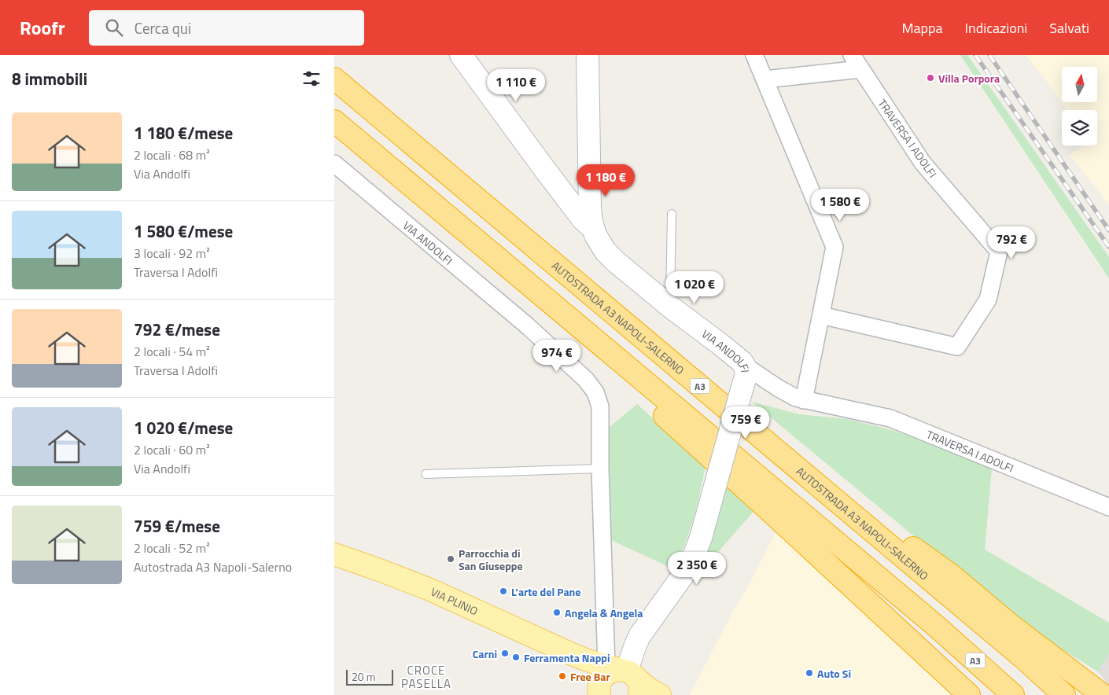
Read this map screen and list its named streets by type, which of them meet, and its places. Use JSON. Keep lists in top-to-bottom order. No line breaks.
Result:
{"streets":{"highway":["AUTOSTRADA A3 NAPOLI-SALERNO","A3"],"main road":["VIA PLINIO"],"street":["TRAVERSA I ADOLFI","VIA ANDOLFI"]},"crossings":[["TRAVERSA I ADOLFI","VIA ANDOLFI"],["VIA ANDOLFI","VIA PLINIO"]],"districts":["CROCE PASELLA"],"places":["Villa Porpora","Parrocchia di San Giuseppe","L'arte del Pane","Angela & Angela","Carni","Ferramenta Nappi","Auto Si","Free Bar"],"scale_bar":"20 m","north":"top","page":{"header":"Roofr","search":"Cerca qui","nav":["Mappa","Indicazioni","Salvati"],"heading":"8 immobili","price":["1 110 €","1 180 €","1 580 €","792 €","1 020 €","974 €","759 €","2 350 €"],"list":[{"name":"1 180 €/mese","note":"2 locali · 68 m² · Via Andolfi"},{"name":"1 580 €/mese","note":"3 locali · 92 m² · Traversa I Adolfi"},{"name":"792 €/mese","note":"2 locali · 54 m² · Traversa I Adolfi"},{"name":"1 020 €/mese","note":"2 locali · 60 m² · Via Andolfi"},{"name":"759 €/mese","note":"2 locali · 52 m² · Autostrada A3 Napoli-Salerno"}],"scale":"20 m"}}
